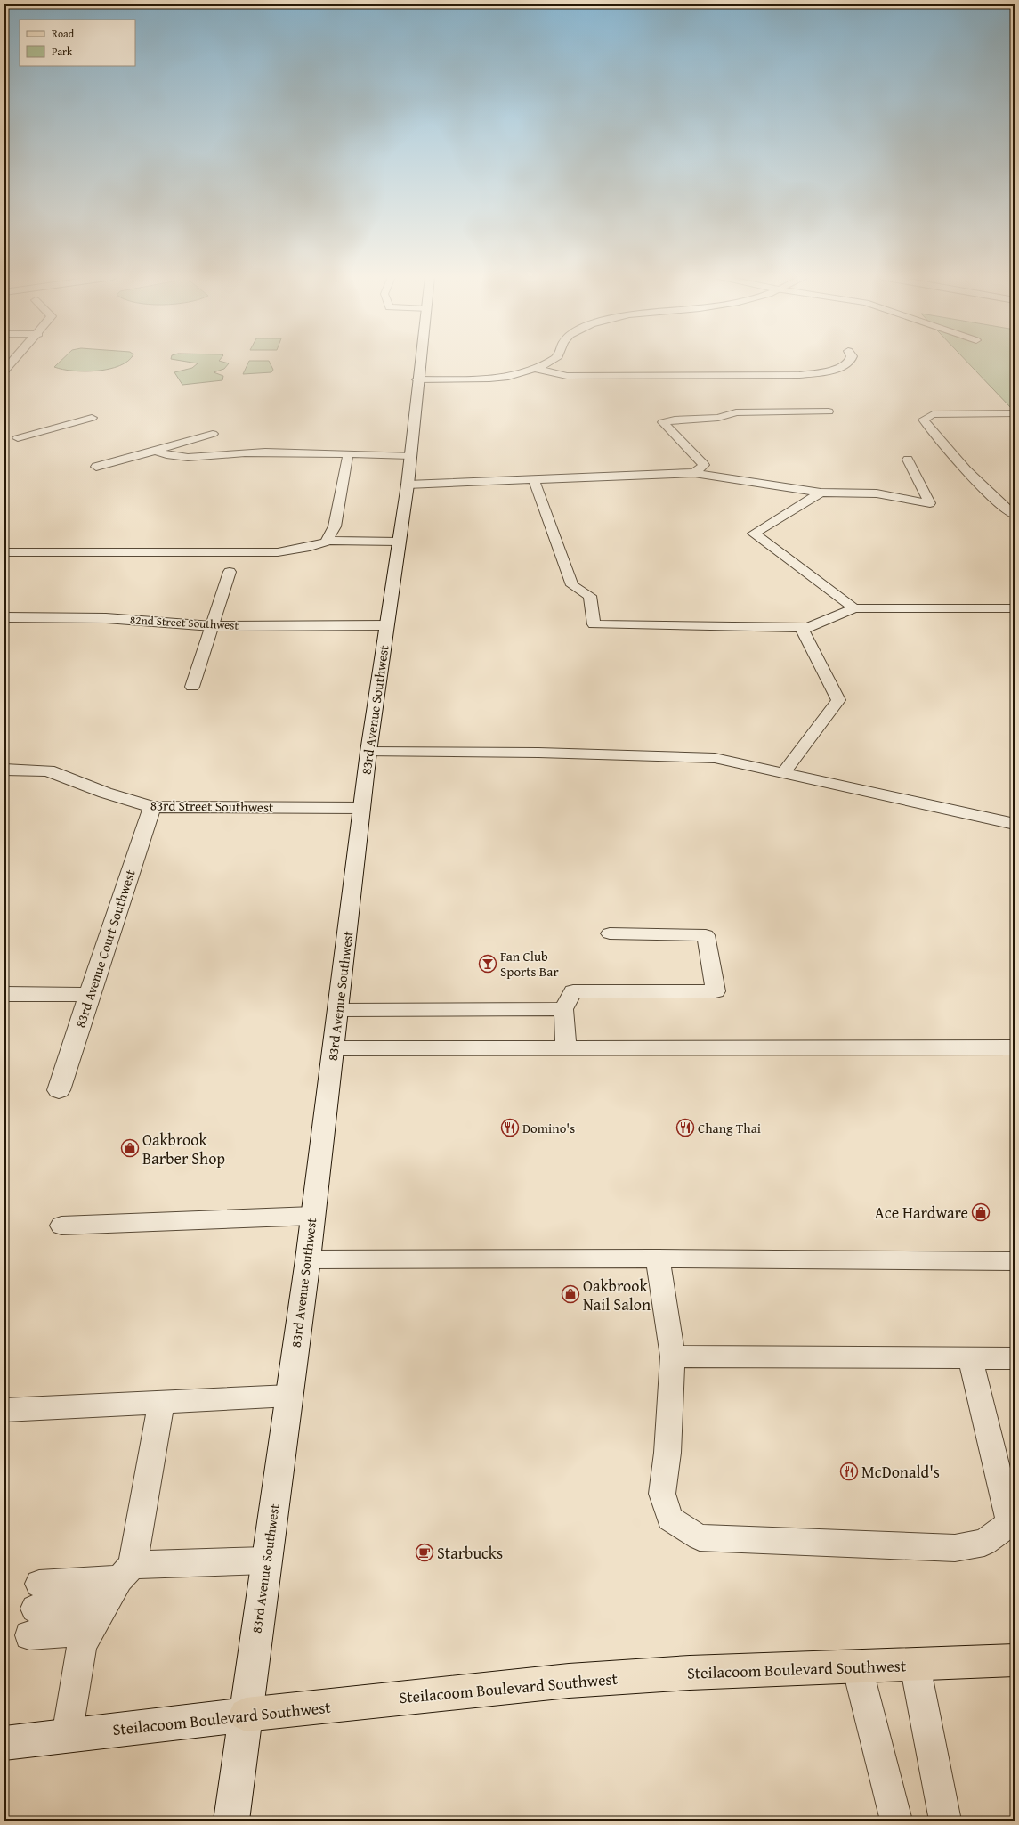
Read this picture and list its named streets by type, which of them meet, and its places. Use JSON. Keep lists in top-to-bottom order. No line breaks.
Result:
{"streets":{"main road":["Steilacoom Boulevard Southwest"],"street":["82nd Street Southwest","83rd Avenue Southwest","83rd Street Southwest","83rd Avenue Court Southwest"]},"crossings":[["82nd Street Southwest","83rd Avenue Southwest"],["83rd Avenue Southwest","83rd Street Southwest"],["83rd Avenue Southwest","Steilacoom Boulevard Southwest"],["83rd Street Southwest","83rd Avenue Court Southwest"]],"places":{"bar":["Fan Club Sports Bar"],"restaurant":["Domino's","Chang Thai","McDonald's"],"shop":["Oakbrook Barber Shop","Ace Hardware","Oakbrook Nail Salon"],"cafe":["Starbucks"]},"legend":["Road","Park"]}
